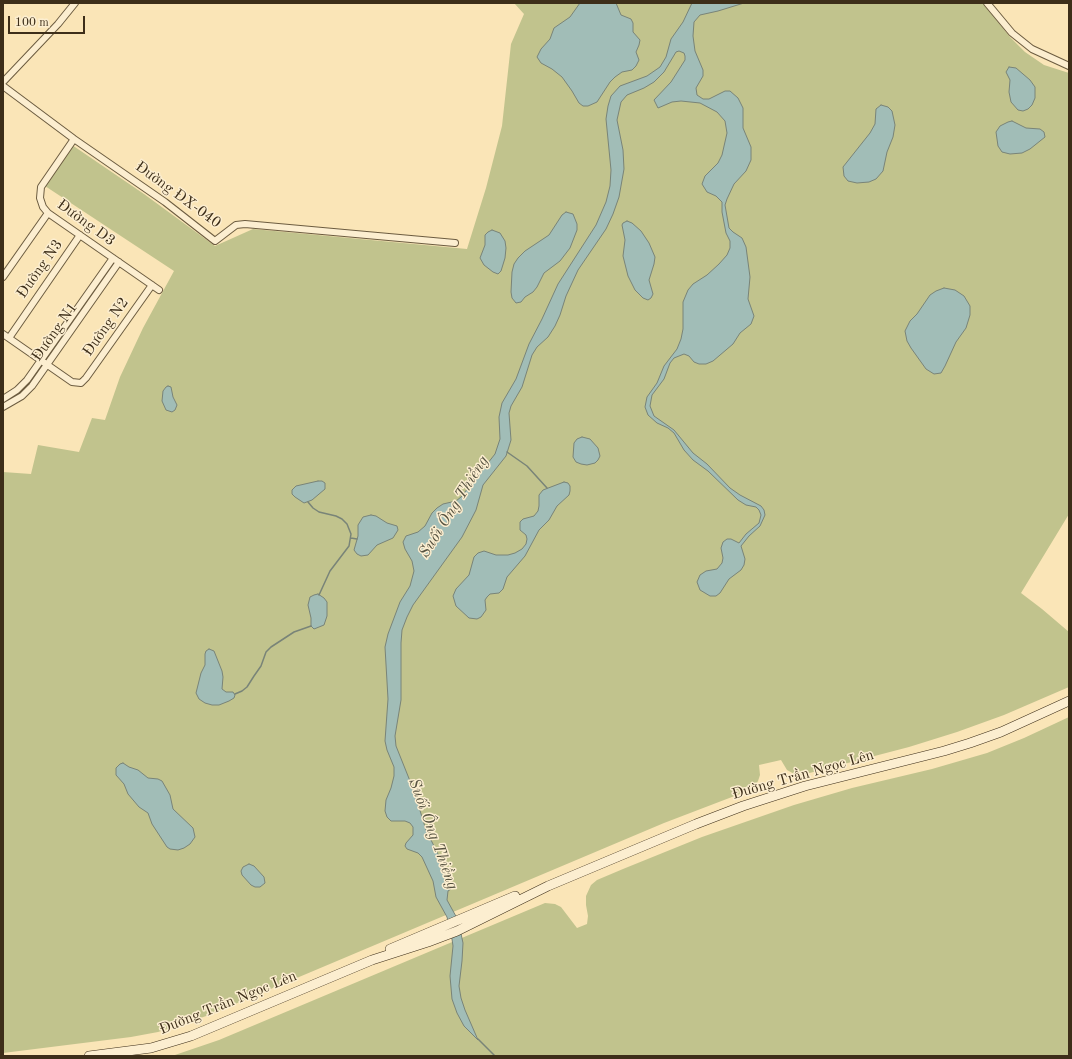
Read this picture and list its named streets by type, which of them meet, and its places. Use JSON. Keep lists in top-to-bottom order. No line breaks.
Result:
{"streets":{"street":["Đường ĐX-040","Đường D3","Đường N3","Đường N2","Đường N1","Đường Trần Ngọc Lên"]},"crossings":[["Đường ĐX-040","Đường D3"],["Đường D3","Đường N3"],["Đường D3","Đường N2"],["Đường D3","Đường N1"],["Đường N2","Đường N1"]],"water":["Suối Ông Thiềng"],"scale_bar":"100 m"}
